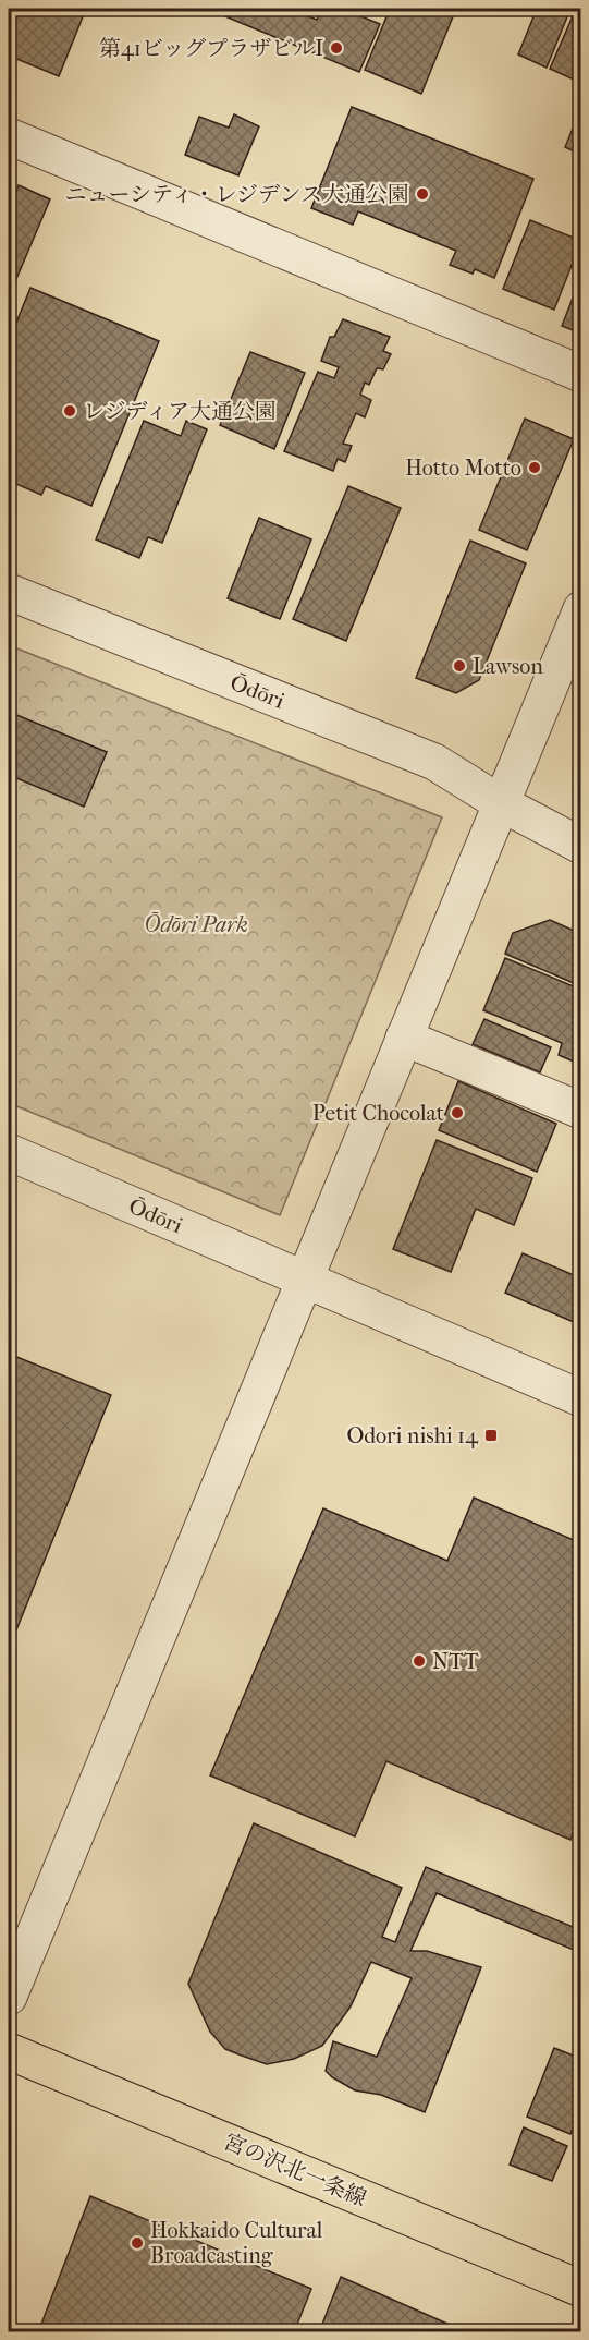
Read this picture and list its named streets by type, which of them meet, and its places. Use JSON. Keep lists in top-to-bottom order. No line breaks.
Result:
{"streets":{"main road":["宮の沢北一条線"],"street":["Ōdōri"]},"parks":["Ōdōri Park"],"places":{"other":["第41ビッグプラザビルI","ニューシティ・レジデンス大通公園","レジディア大通公園","Hotto Motto","Lawson","Petit Chocolat","NTT","Hokkaido Cultural Broadcasting"],"transit":["Odori nishi 14"]}}
